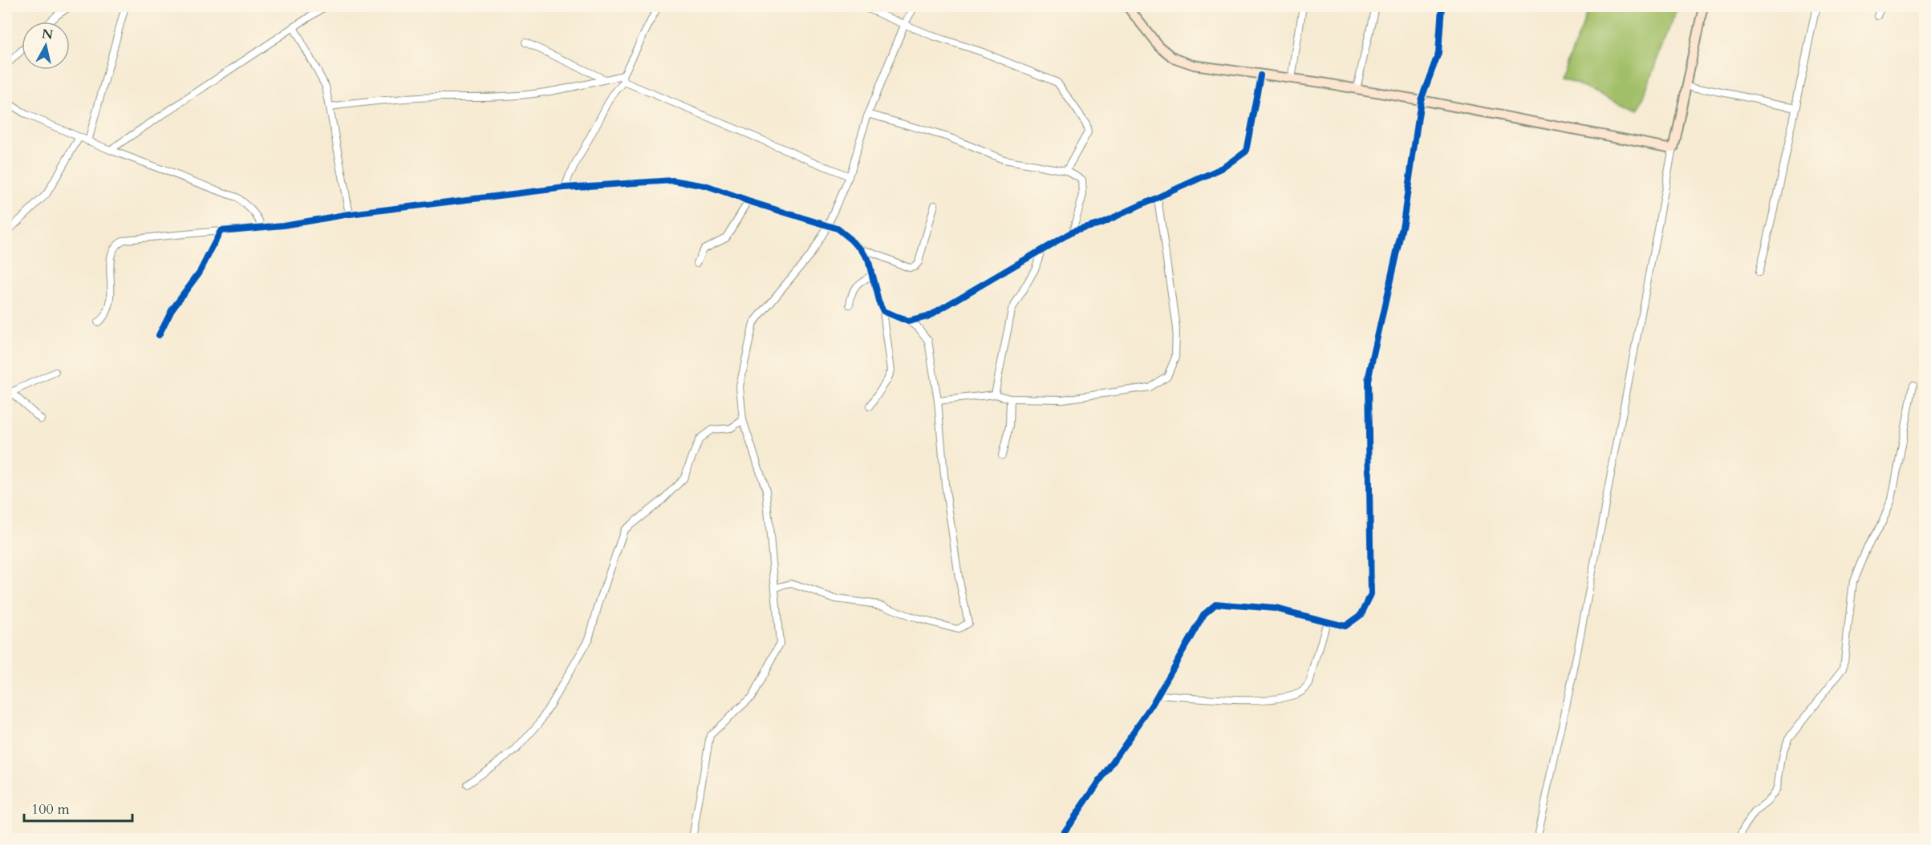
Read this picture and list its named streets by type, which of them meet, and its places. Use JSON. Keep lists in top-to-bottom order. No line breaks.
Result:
{"scale_bar":"100 m","north":"top"}
